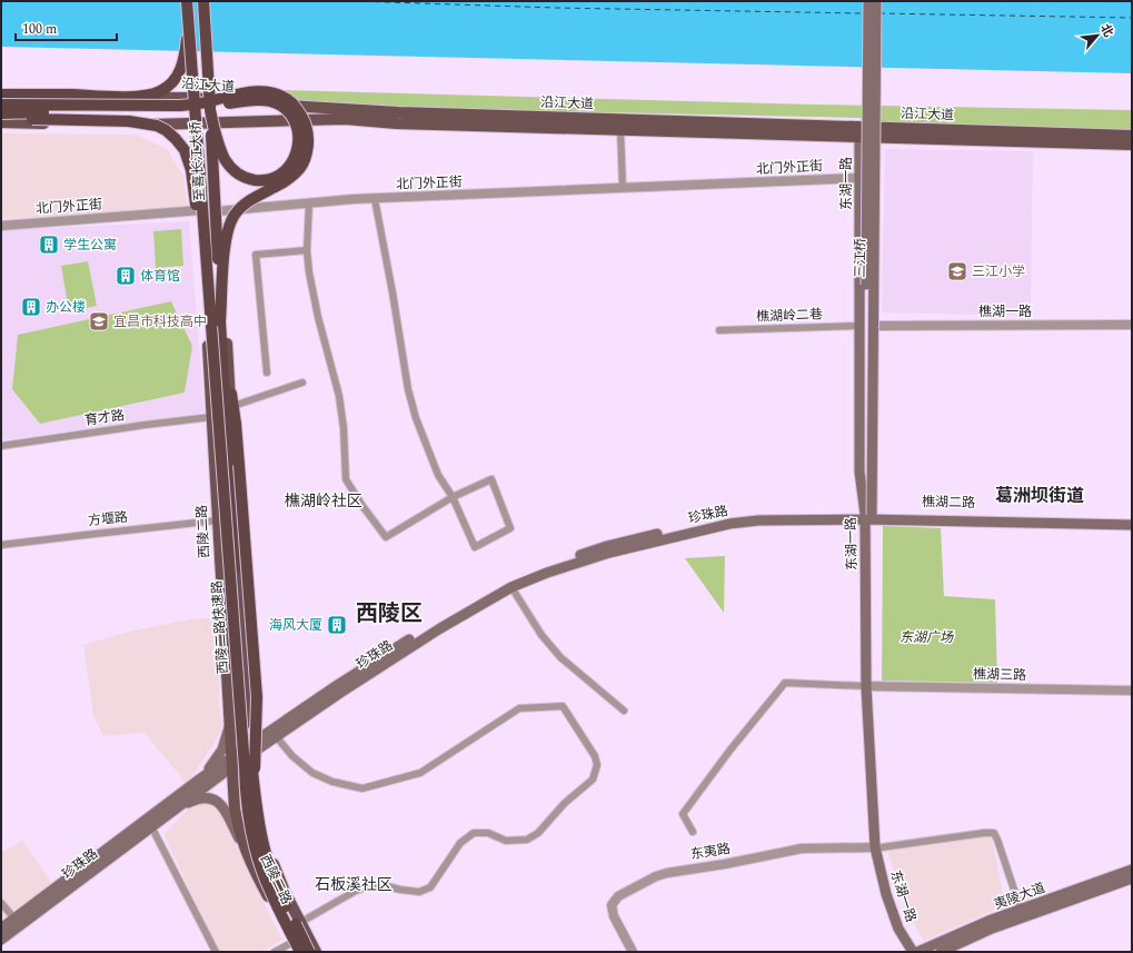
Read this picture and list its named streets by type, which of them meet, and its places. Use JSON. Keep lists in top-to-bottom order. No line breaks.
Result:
{"streets":{"highway":["至喜长江大桥","西陵二路快速路"],"main road":["沿江大道","东湖一路","三江桥","樵湖二路","珍珠路","西陵二路","夷陵大道"],"street":["北门外正街","樵湖一路","樵湖岭二巷","育才路","方堰路","樵湖三路","东夷路"]},"crossings":[["沿江大道","至喜长江大桥"],["沿江大道","东湖一路"],["沿江大道","西陵二路"],["至喜长江大桥","西陵二路快速路"],["北门外正街","东湖一路"],["北门外正街","西陵二路"],["东湖一路","三江桥"],["东湖一路","樵湖岭二巷"],["东湖一路","樵湖二路"],["东湖一路","珍珠路"],["三江桥","樵湖二路"],["三江桥","珍珠路"],["育才路","西陵二路"],["樵湖二路","珍珠路"],["珍珠路","西陵二路"],["方堰路","西陵二路"]],"districts":["葛洲坝街道","樵湖岭社区","西陵区","石板溪社区"],"parks":["东湖广场"],"places":{"building":["学生公寓","体育馆","办公楼","海风大厦"],"school or university":["三江小学","宜昌市科技高中"]},"scale_bar":"100 m","north":"top right"}
